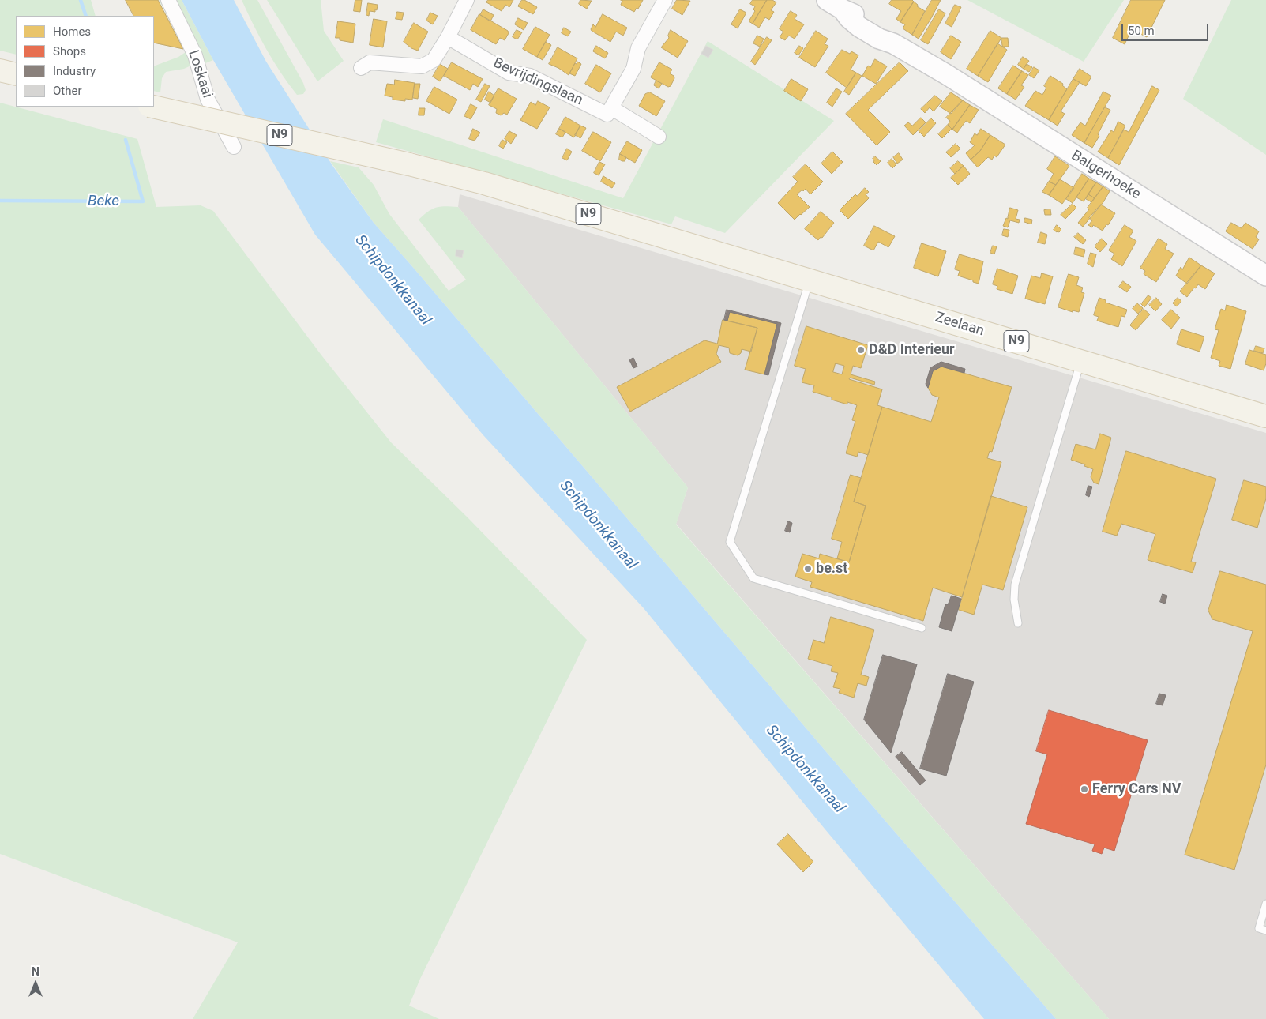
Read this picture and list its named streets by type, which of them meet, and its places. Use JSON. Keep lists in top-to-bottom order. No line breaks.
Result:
{"streets":{"main road":["N9","Balgerhoeke","Zeelaan"],"street":["Loskaai","Bevrijdingslaan"]},"water":["Beke","Schipdonkkanaal"],"places":["D&D Interieur","be.st","Ferry Cars NV"],"legend":["Homes","Shops","Industry","Other"],"scale_bar":"50 m","north":"top"}
